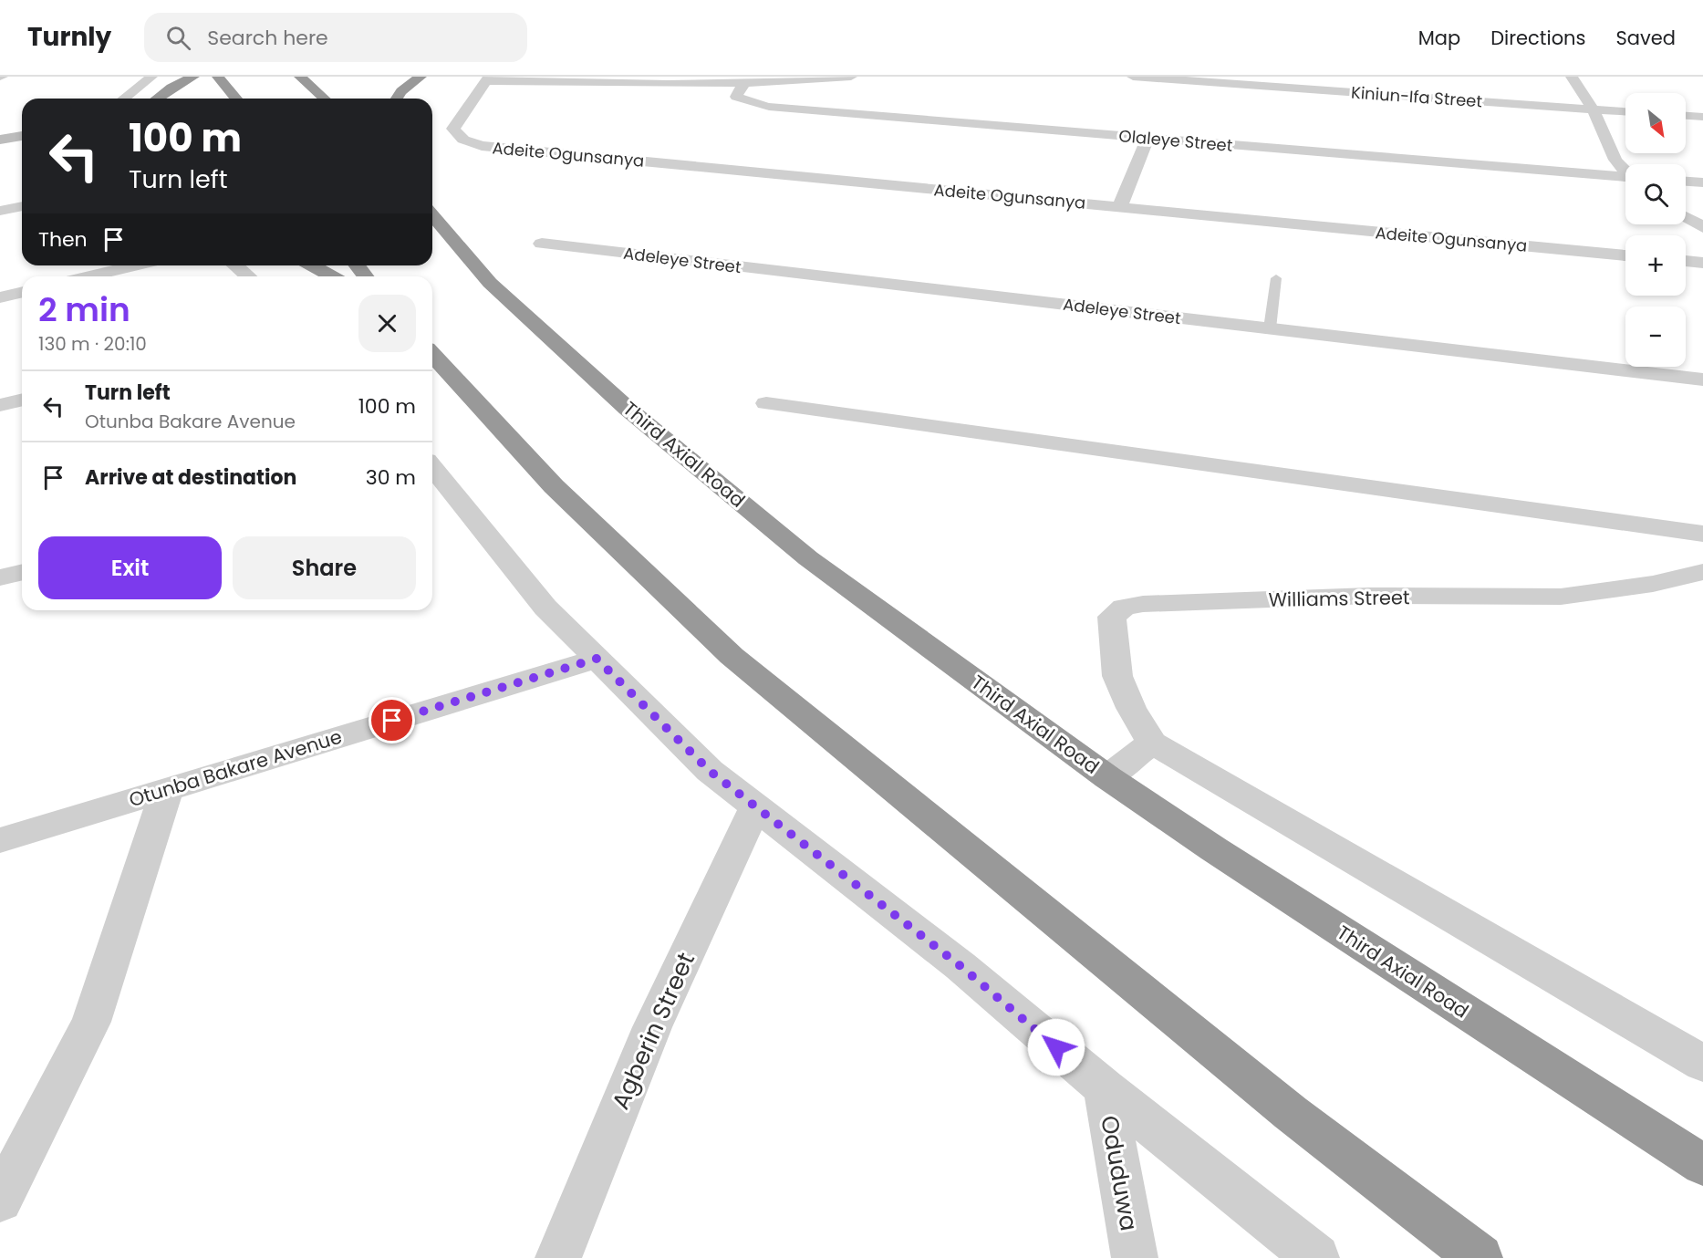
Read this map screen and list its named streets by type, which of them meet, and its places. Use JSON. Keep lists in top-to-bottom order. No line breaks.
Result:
{"streets":{"highway":["Third Axial Road"],"street":["Kiniun-Ifa Street","Olaleye Street","Adeite Ogunsanya","Adeleye Street","Williams Street","Otunba Bakare Avenue","Agberin Street","Oduduwa"]},"north":"bottom right","page":{"header":"Turnly","search":"Search here","nav":["Map","Directions","Saved"],"map_buttons":["+","−"],"turn":["100 m","Turn left"],"then":"Then","heading":["2 min","130 m · 20:10"],"list":[{"name":"Turn left","note":"Otunba Bakare Avenue","value":"100 m"},{"name":"Arrive at destination","value":"30 m"}],"buttons":["Exit","Share"]}}
